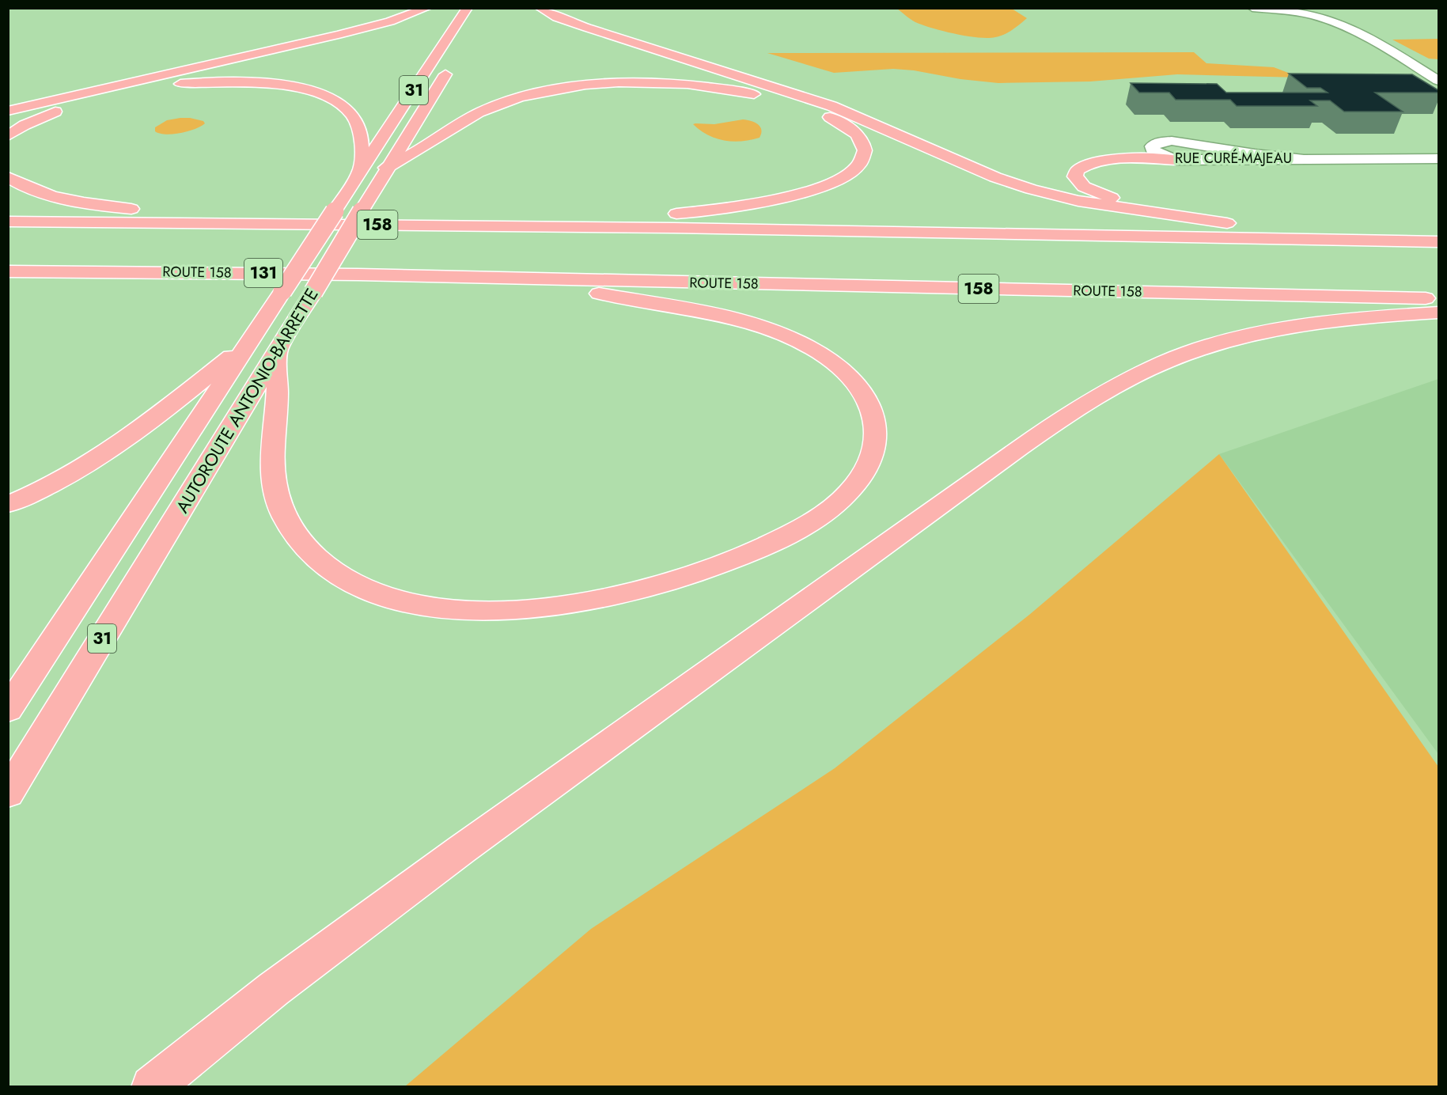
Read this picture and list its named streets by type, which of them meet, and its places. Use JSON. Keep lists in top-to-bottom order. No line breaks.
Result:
{"streets":{"highway":["31","158","ROUTE 158","131","AUTOROUTE ANTONIO-BARRETTE"],"street":["RUE CURÉ-MAJEAU"]}}
